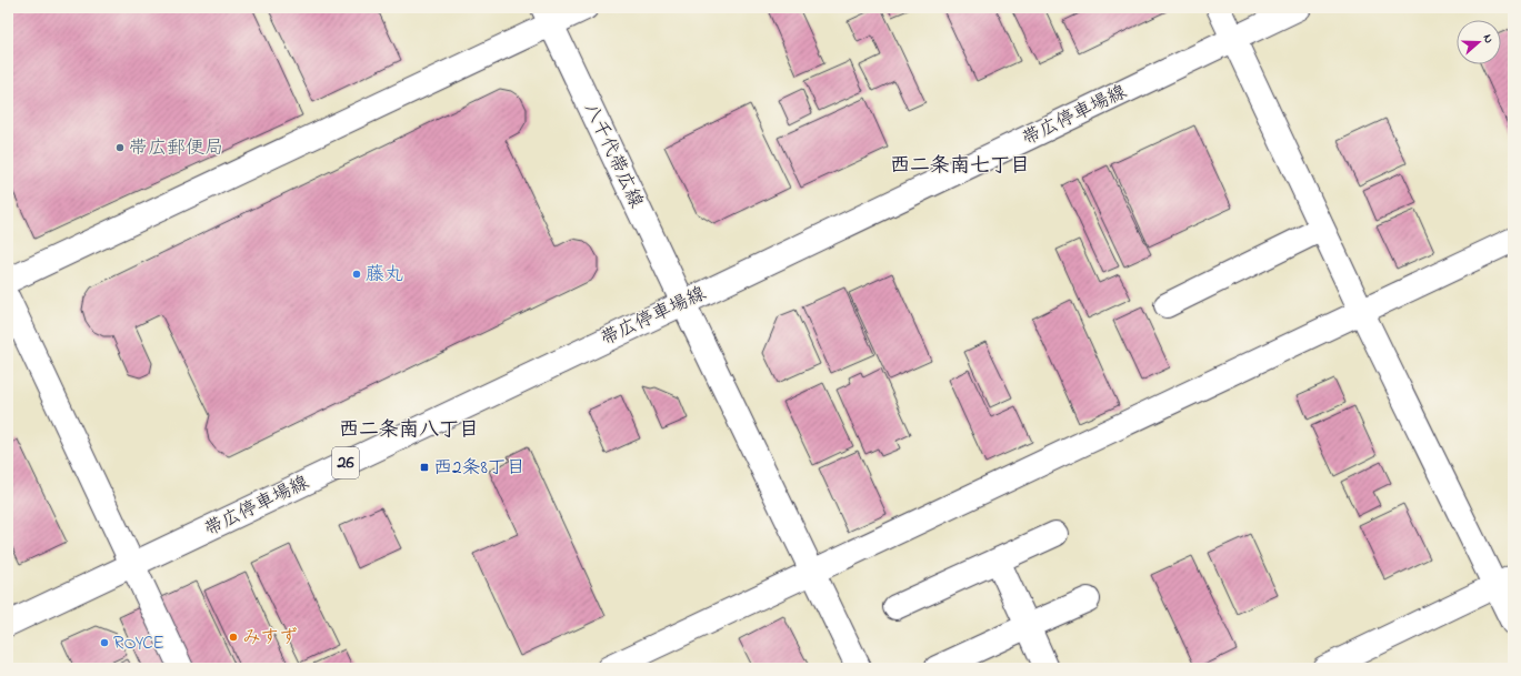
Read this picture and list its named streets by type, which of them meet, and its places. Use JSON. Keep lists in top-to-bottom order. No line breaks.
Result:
{"streets":{"street":["帯広停車場線","八千代帯広線","26"]},"crossings":[["帯広停車場線","八千代帯広線"]],"districts":["西二条南七丁目","西二条南八丁目"],"places":{"other":["帯広郵便局","藤丸","みすず","ROYCE"],"transit":["西2条8丁目"]},"north":"right"}
